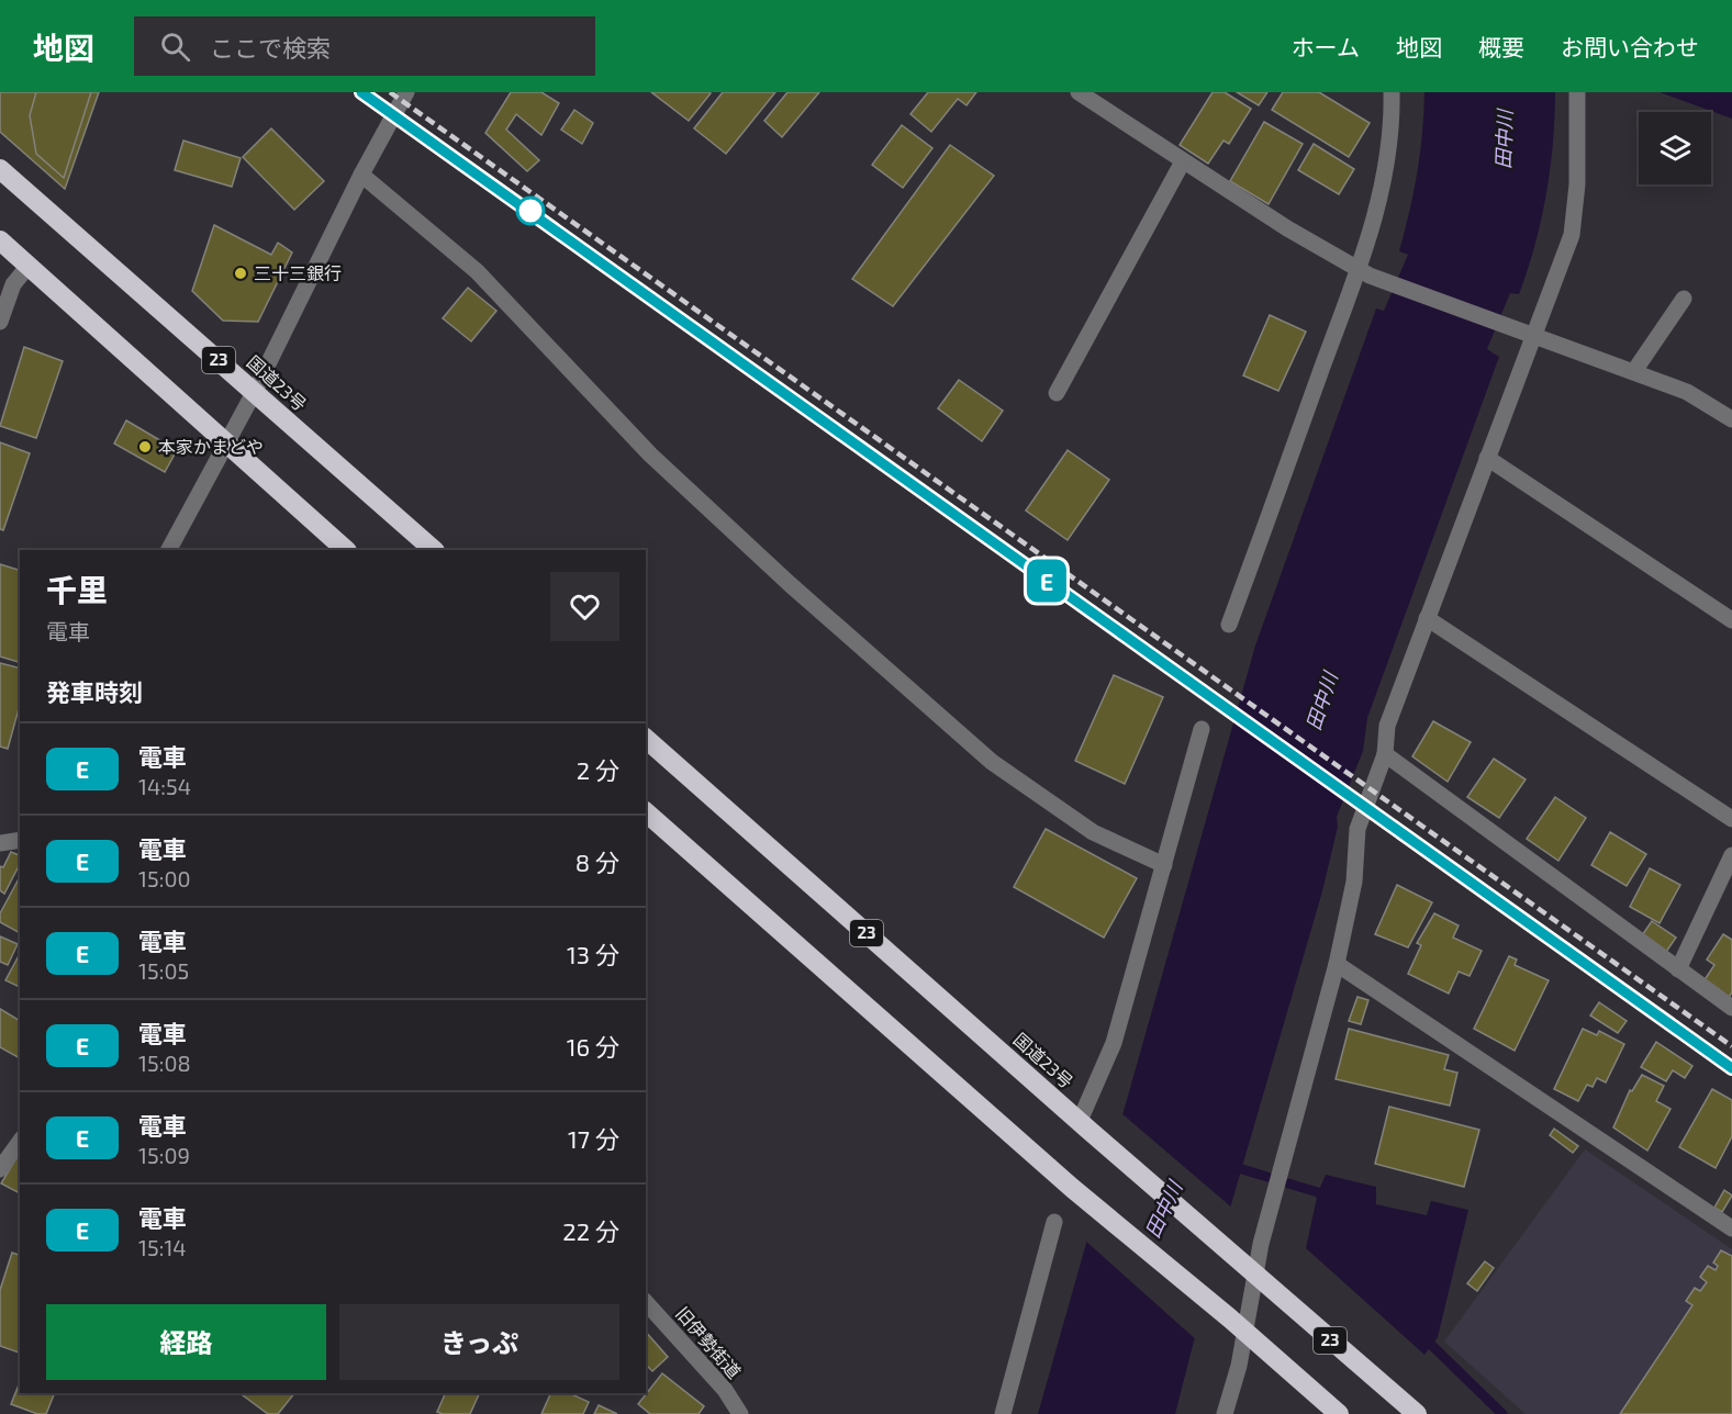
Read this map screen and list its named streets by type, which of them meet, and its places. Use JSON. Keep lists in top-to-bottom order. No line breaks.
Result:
{"streets":{"highway":["23","国道23号"],"street":["旧伊勢街道"]},"water":["田中川"],"places":["三十三銀行","本家かまどや"],"page":{"header":"地図","search":"ここで検索","nav":["ホーム","地図","概要","お問い合わせ"],"on_map":"E","heading":[["千里","電車"],"発車時刻"],"list":[{"mark":"E","name":"電車","note":"14:54","value":"2 分"},{"mark":"E","name":"電車","note":"15:00","value":"8 分"},{"mark":"E","name":"電車","note":"15:05","value":"13 分"},{"mark":"E","name":"電車","note":"15:08","value":"16 分"},{"mark":"E","name":"電車","note":"15:09","value":"17 分"},{"mark":"E","name":"電車","note":"15:14","value":"22 分"}],"buttons":["経路","きっぷ"]}}
